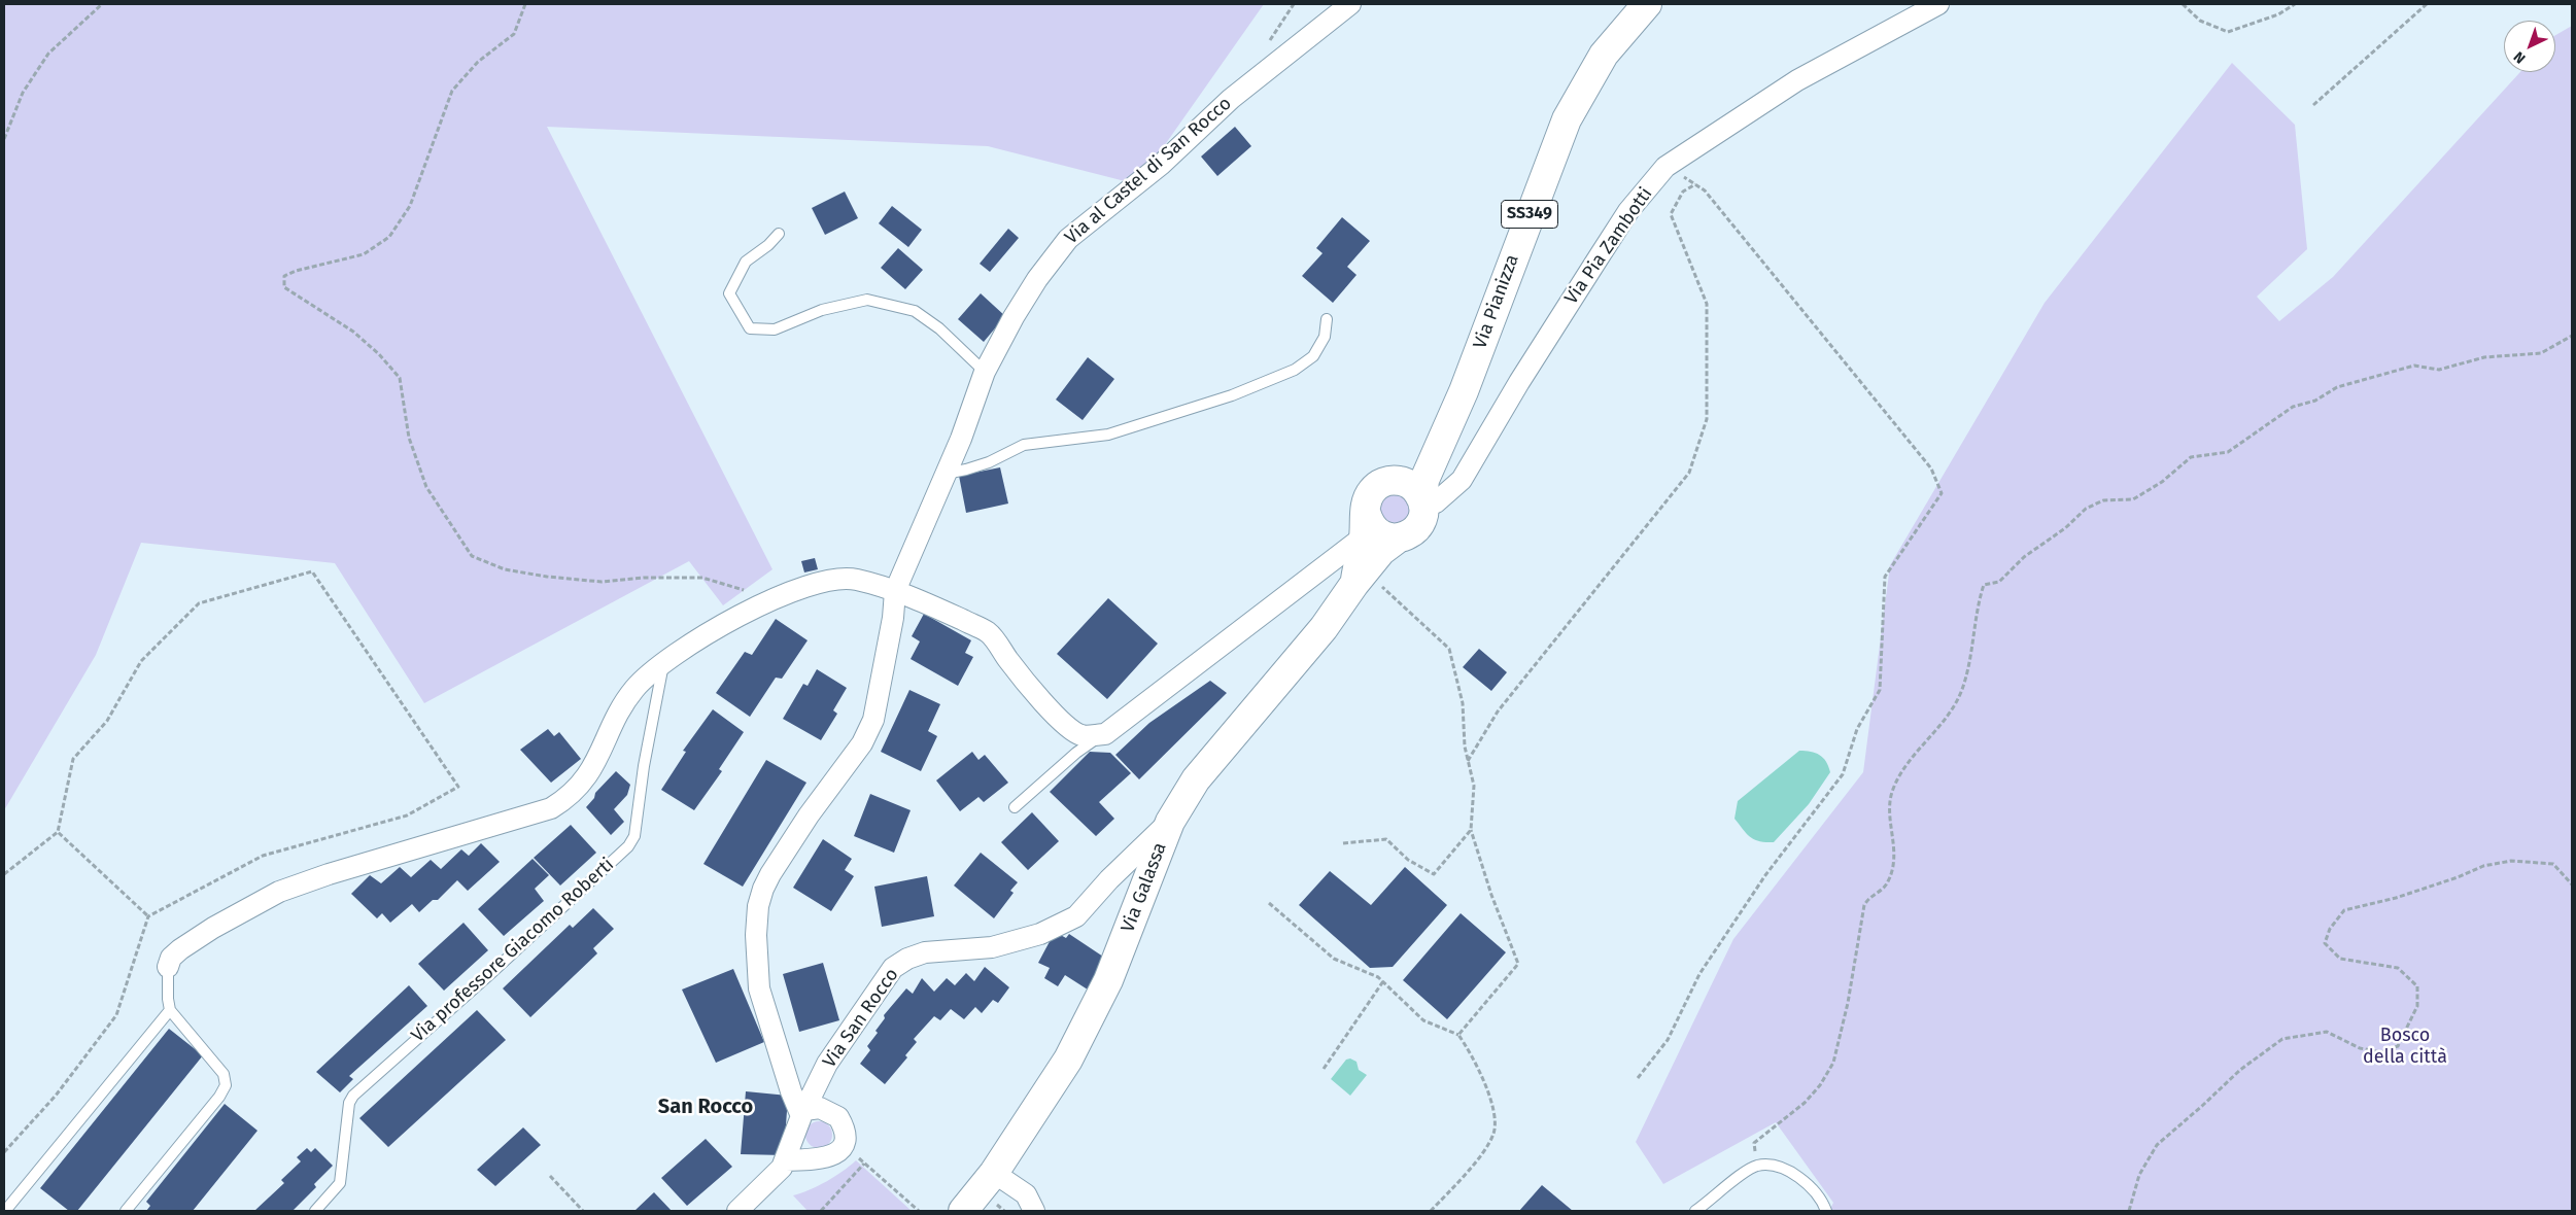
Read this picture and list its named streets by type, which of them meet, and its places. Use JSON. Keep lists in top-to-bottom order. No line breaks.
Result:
{"streets":{"main road":["SS349","Via Pianizza","Via Galassa"],"street":["Via al Castel di San Rocco","Via Pia Zambotti","Via San Rocco"],"lane":["Via professore Giacomo Roberti"]},"crossings":[["Via al Castel di San Rocco","Via San Rocco"],["Via Pia Zambotti","Via Pianizza"],["Via Pia Zambotti","Via Galassa"],["Via Pianizza","Via Galassa"],["Via Galassa","Via San Rocco"]],"districts":["San Rocco"],"parks":["Bosco della città"],"north":"bottom left"}
